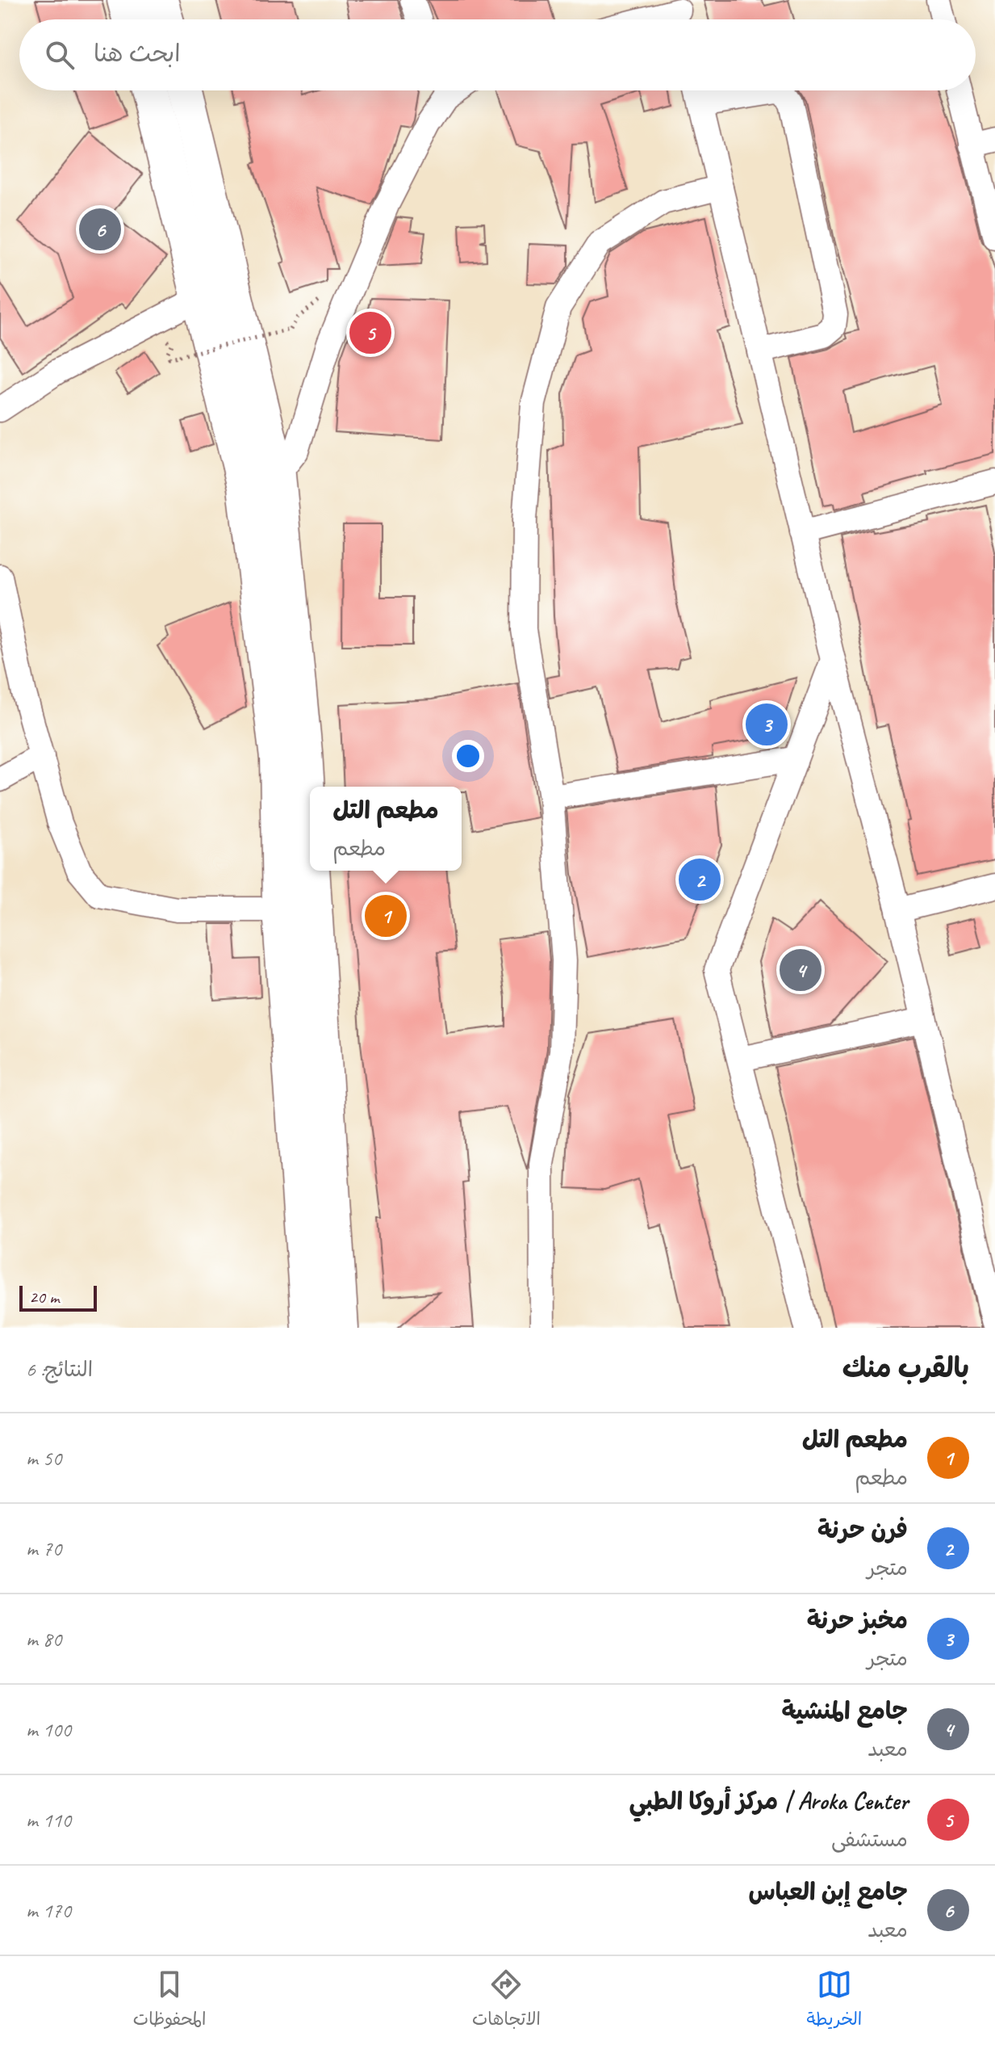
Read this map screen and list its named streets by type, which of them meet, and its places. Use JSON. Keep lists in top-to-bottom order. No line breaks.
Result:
{"scale_bar":"20 m","page":{"search":"ابحث هنا","pins":["6","5","3","2","1","4"],"popup":["مطعم التل","مطعم"],"scale":"20 m","heading":["بالقرب منك","النتائج: 6"],"list":[{"mark":"1","name":"مطعم التل","note":"مطعم","value":"50 m"},{"mark":"2","name":"فرن حرنة","note":"متجر","value":"70 m"},{"mark":"3","name":"مخبز حرنة","note":"متجر","value":"80 m"},{"mark":"4","name":"جامع المنشية","note":"معبد","value":"100 m"},{"mark":"5","name":"Aroka Center | مركز أروكا الطبي","note":"مستشفى","value":"110 m"},{"mark":"6","name":"جامع إبن العباس","note":"معبد","value":"170 m"}],"nav":["الخريطة","الاتجاهات","المحفوظات"]}}
